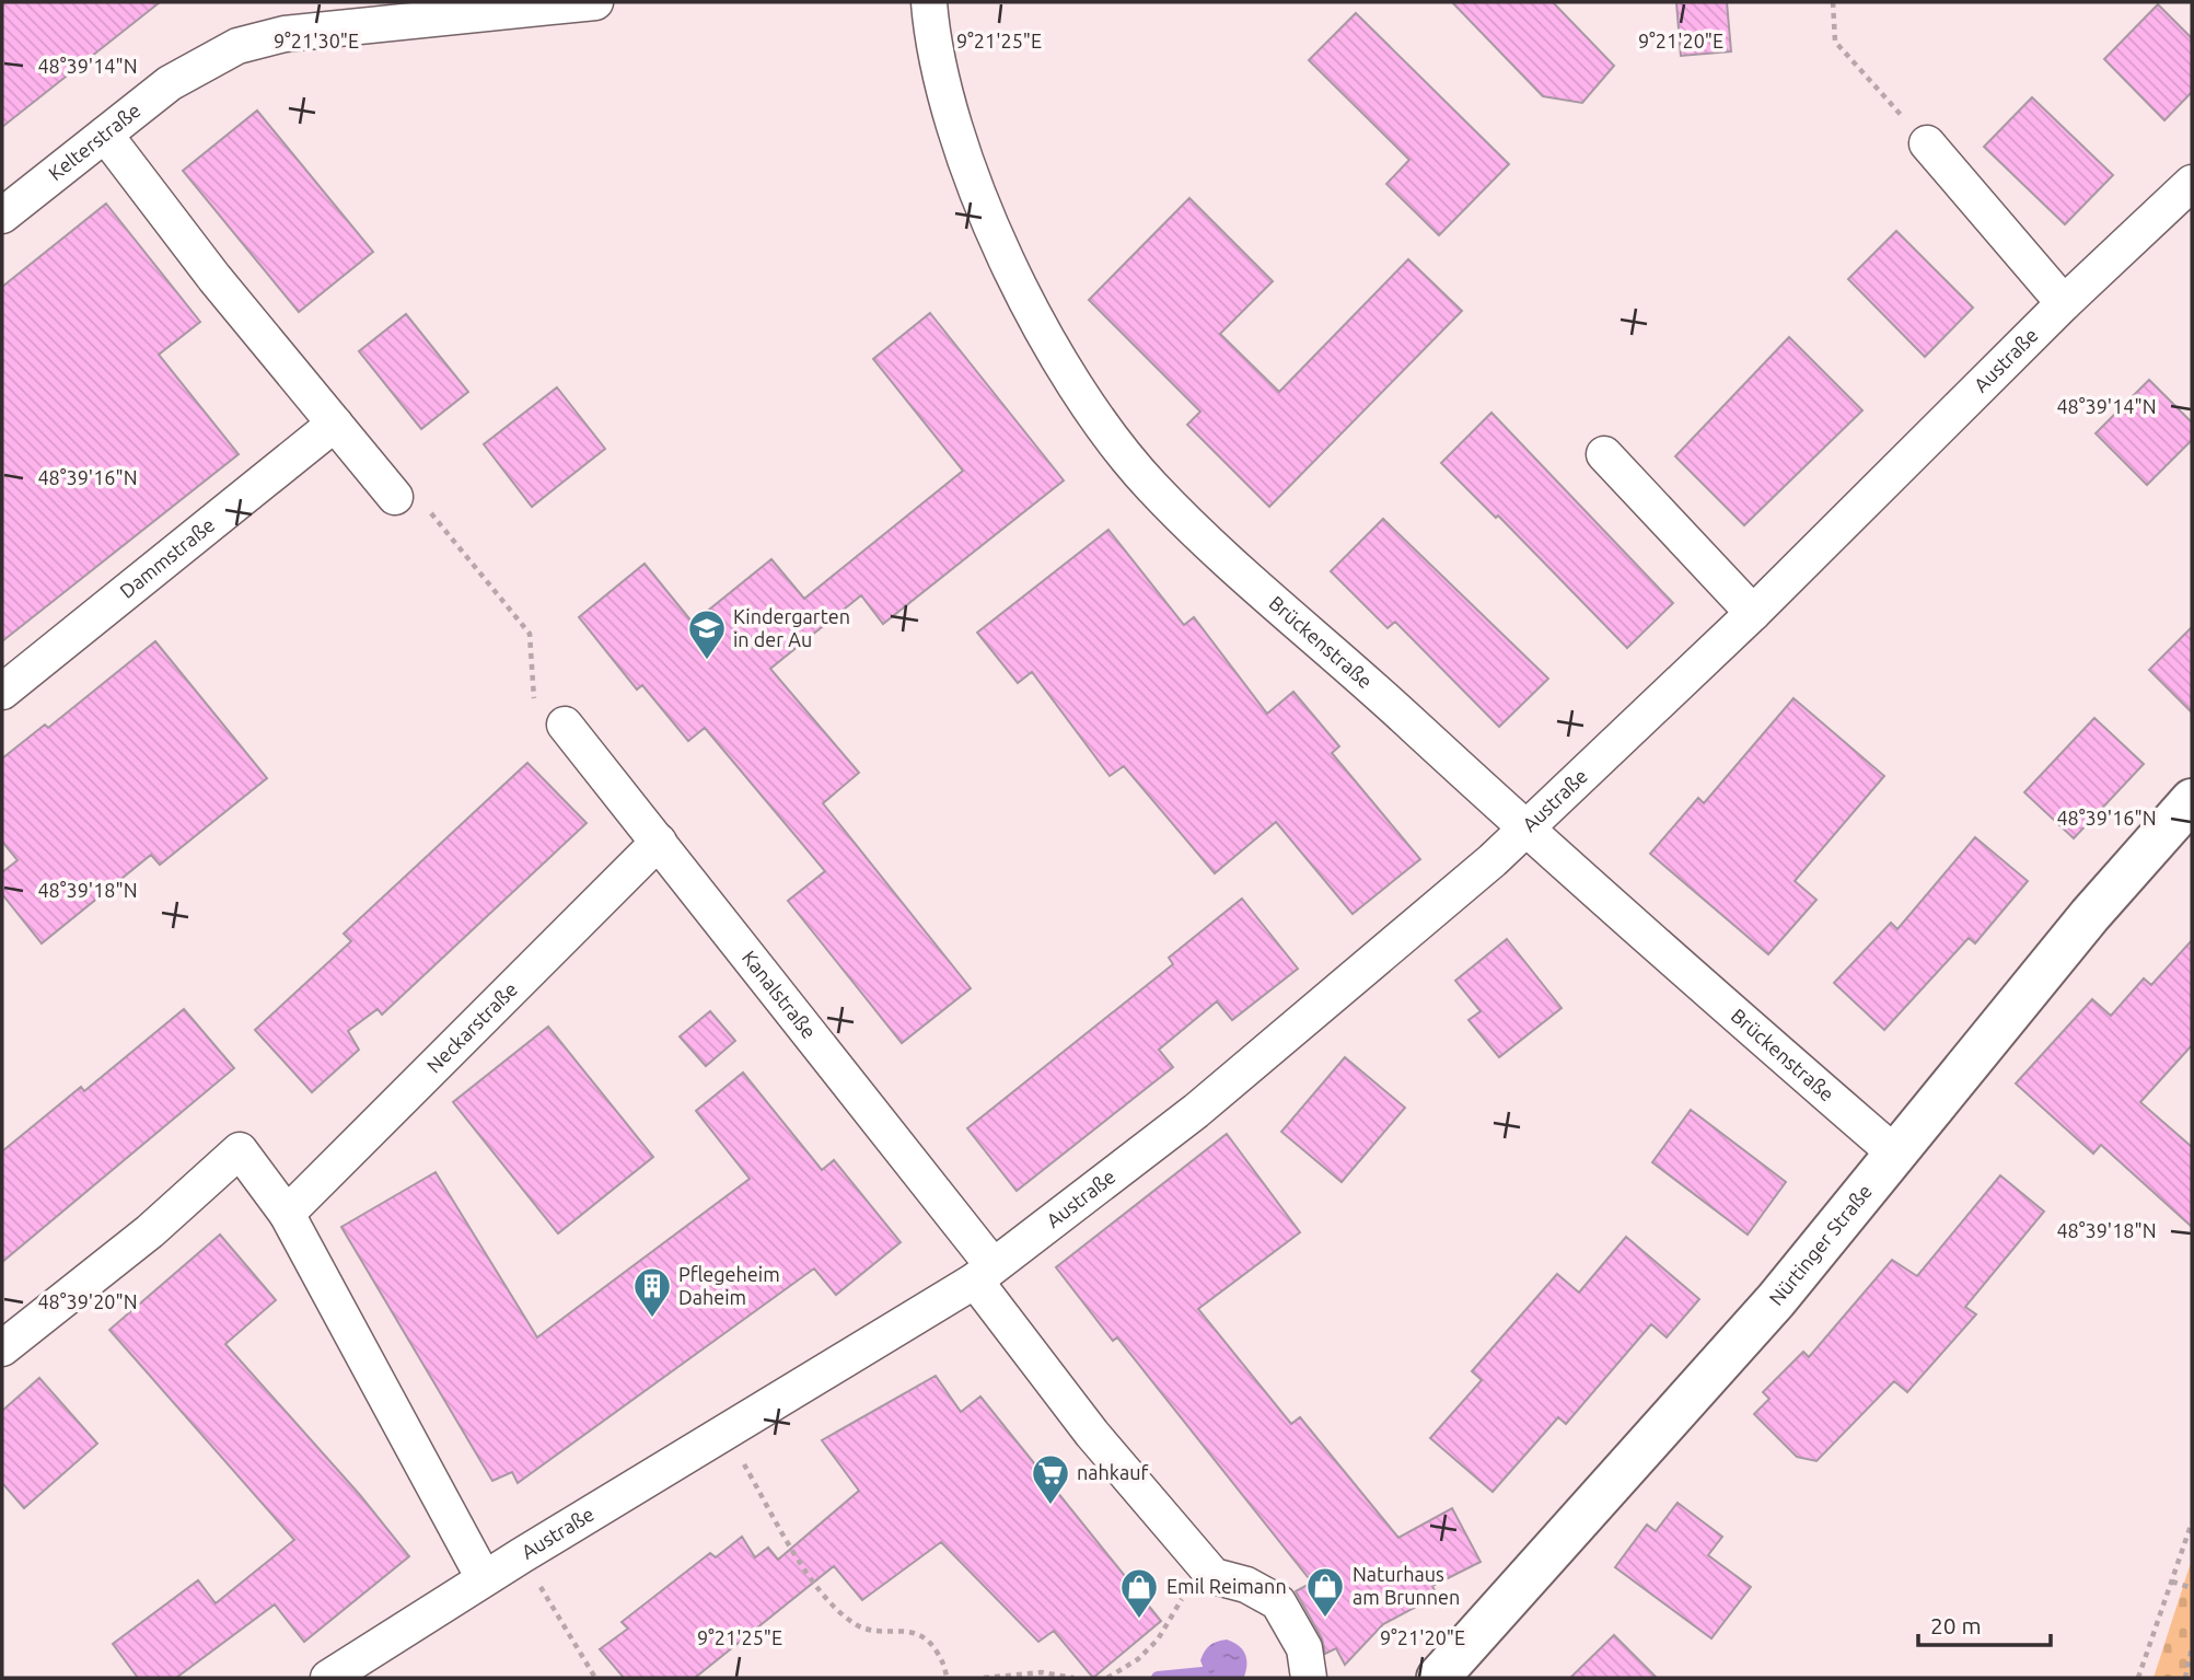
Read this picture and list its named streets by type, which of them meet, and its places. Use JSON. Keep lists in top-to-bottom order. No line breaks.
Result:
{"streets":{"street":["Kelterstraße","Austraße","Dammstraße","Brückenstraße","Kanalstraße","Neckarstraße","Nürtinger Straße"]},"crossings":[["Austraße","Brückenstraße"],["Austraße","Kanalstraße"],["Brückenstraße","Nürtinger Straße"],["Kanalstraße","Neckarstraße"]],"places":{"school or university":["Kindergarten in der Au"],"building":["Pflegeheim Daheim"],"supermarket":["nahkauf"],"shop":["Naturhaus am Brunnen","Emil Reimann"]},"scale_bar":"20 m","coordinates":["9°21'30\"E","9°21'25\"E","9°21'20\"E","48°39'14\"N","48°39'16\"N","48°39'18\"N","48°39'20\"N"]}
